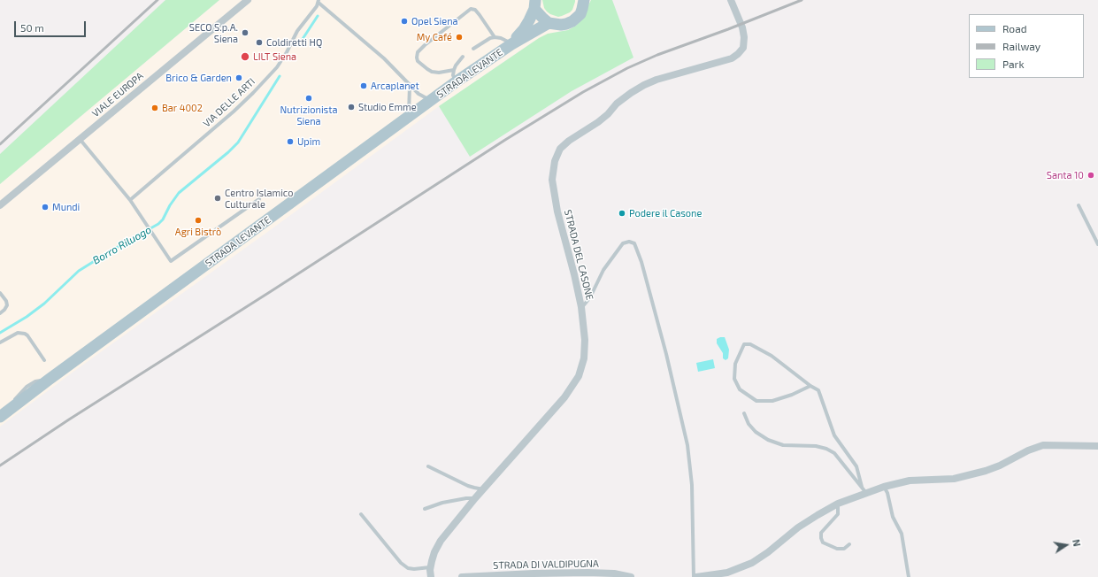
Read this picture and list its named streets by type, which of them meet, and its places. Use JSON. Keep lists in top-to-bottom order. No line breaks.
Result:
{"streets":{"main road":["STRADA LEVANTE"],"street":["VIALE EUROPA","STRADA DEL CASONE","STRADA DI VALDIPUGNA"],"lane":["VIA DELLE ARTI"]},"water":["Borro Riluogo"],"places":["Opel Siena","SECO S.p.A. Siena","My Café","Coldiretti HQ","LILT Siena","Brico & Garden","Arcaplanet","Nutrizionista Siena","Studio Emme","Bar 4002","Upim","Santa 10","Centro Islamico Culturale","Mundi","Podere il Casone","Agri Bistrò"],"legend":["Road","Railway","Park"],"scale_bar":"50 m","north":"right"}
